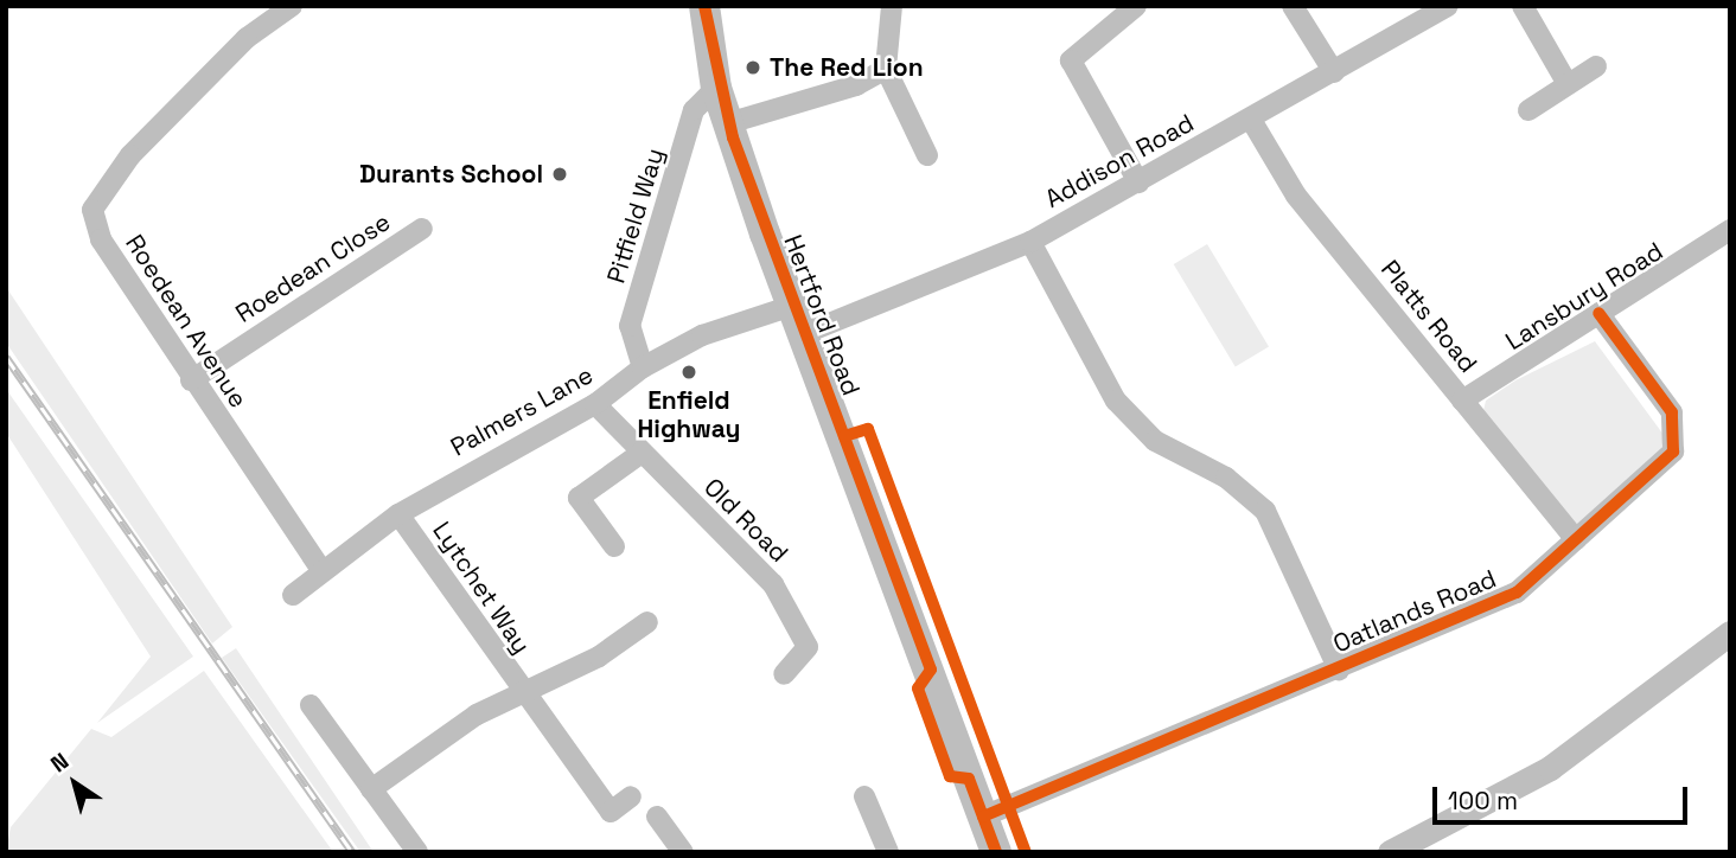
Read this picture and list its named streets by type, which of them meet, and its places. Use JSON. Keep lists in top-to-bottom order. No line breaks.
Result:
{"streets":{"main road":["Hertford Road"],"street":["Addison Road","Pitfield Way","Roedean Close","Lansbury Road","Platts Road","Roedean Avenue","Palmers Lane","Old Road","Lytchet Way","Oatlands Road"]},"crossings":[["Addison Road","Hertford Road"],["Addison Road","Platts Road"],["Addison Road","Palmers Lane"],["Pitfield Way","Hertford Road"],["Pitfield Way","Palmers Lane"],["Roedean Close","Roedean Avenue"],["Lansbury Road","Platts Road"],["Lansbury Road","Oatlands Road"],["Hertford Road","Palmers Lane"],["Hertford Road","Oatlands Road"],["Platts Road","Oatlands Road"],["Roedean Avenue","Palmers Lane"],["Palmers Lane","Old Road"],["Palmers Lane","Lytchet Way"]],"places":["The Red Lion","Durants School","Enfield Highway"],"scale_bar":"100 m","north":"top left"}
